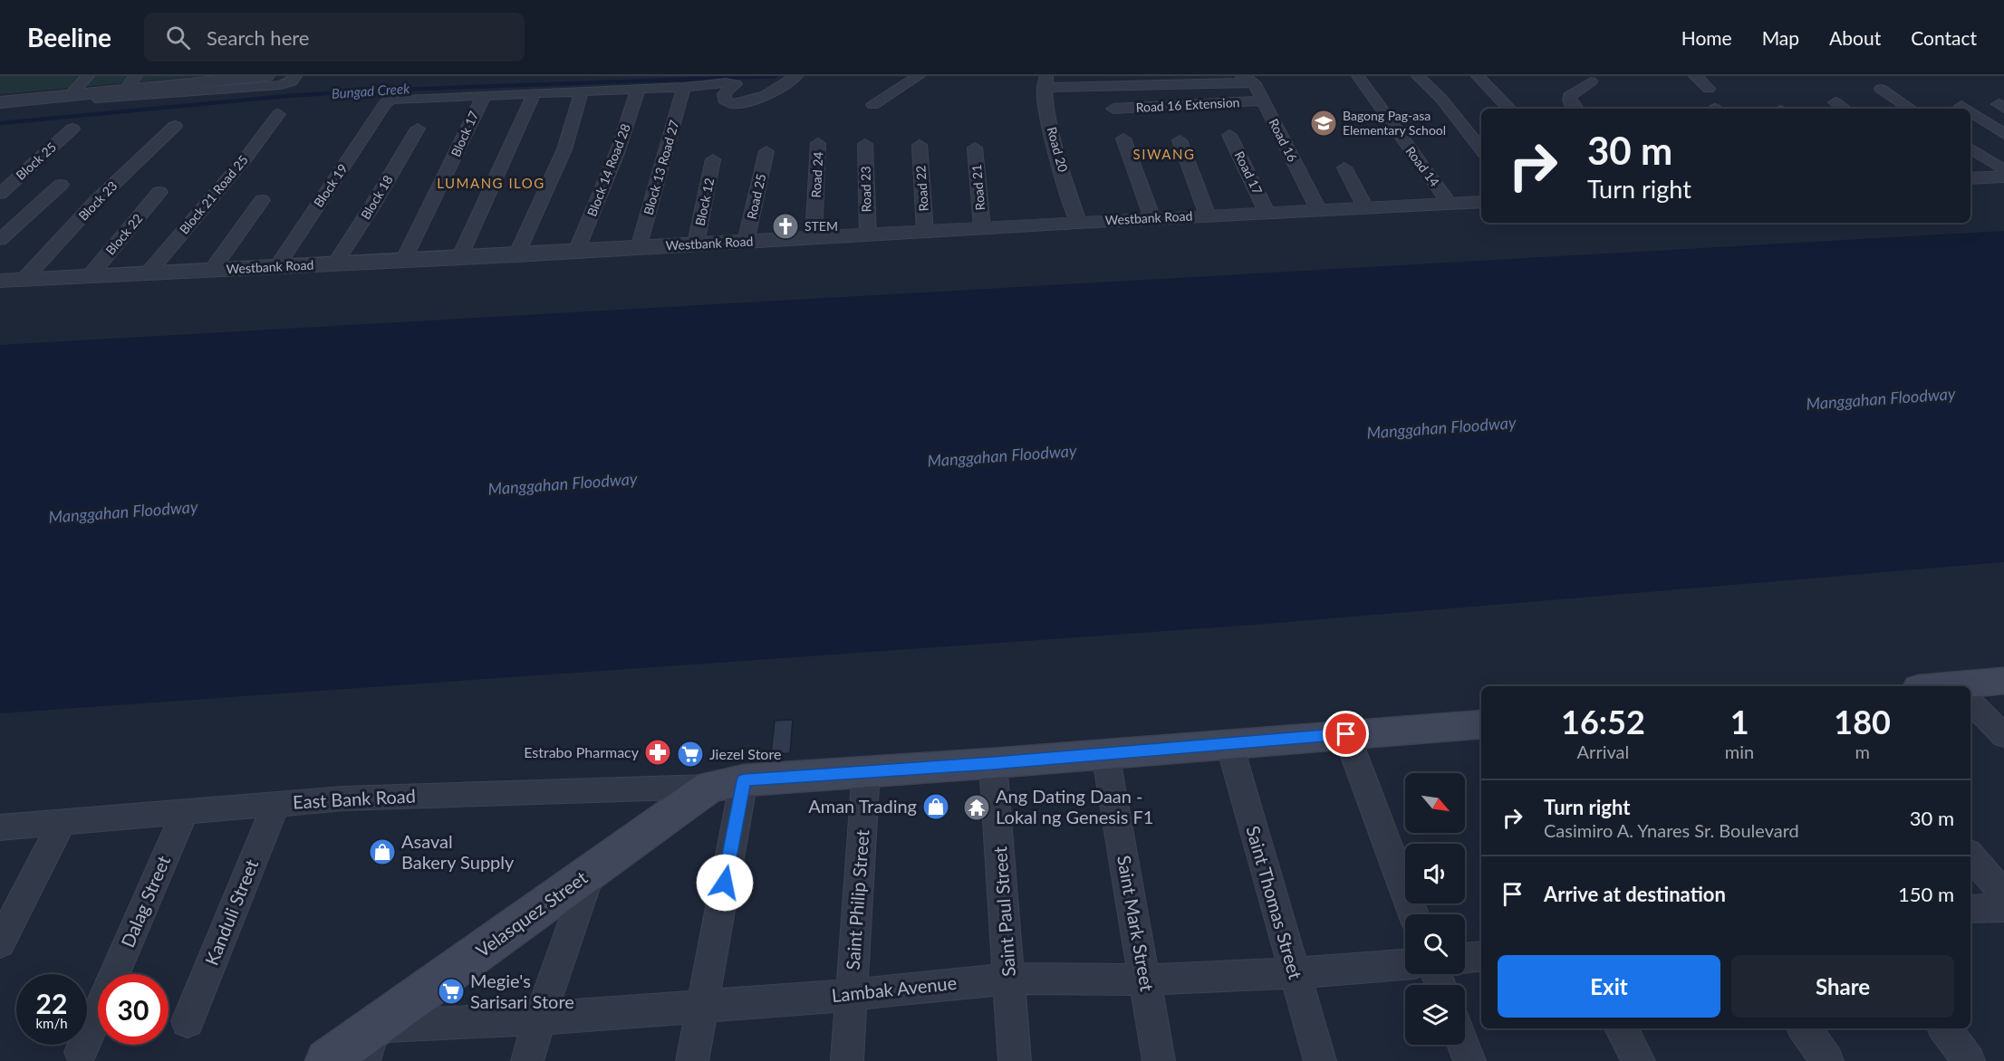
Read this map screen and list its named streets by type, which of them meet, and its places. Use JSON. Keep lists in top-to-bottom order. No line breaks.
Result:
{"streets":{"main road":["Velasquez Street"],"street":["Road 16 Extension","Block 17","Road 16","Road 20","Block 25","Road 14","Block 13 Road 27","Block 14 Road 28","Road 17","Road 24","Block 19","Road 21","Road 22","Road 23","Block 21 Road 25","Road 25","Block 18","Block 23","Block 12","Westbank Road","Block 22","East Bank Road","Saint Philip Street","Dalag Street","Saint Thomas Street","Saint Paul Street","Kanduli Street","Saint Mark Street","Lambak Avenue"]},"crossings":[["Road 16 Extension","Road 16"],["Block 17","Block 19"],["Block 17","Westbank Road"],["Road 16","Westbank Road"],["Road 20","Westbank Road"],["Road 14","Westbank Road"],["Block 13 Road 27","Westbank Road"],["Block 14 Road 28","Westbank Road"],["Road 17","Westbank Road"],["Road 24","Westbank Road"],["Block 19","Westbank Road"],["Road 21","Westbank Road"],["Road 22","Westbank Road"],["Road 23","Westbank Road"],["Block 21 Road 25","Westbank Road"],["Road 25","Westbank Road"],["Block 18","Westbank Road"],["Block 23","Westbank Road"],["Block 12","Westbank Road"],["Westbank Road","Block 22"],["East Bank Road","Dalag Street"],["East Bank Road","Kanduli Street"],["East Bank Road","Velasquez Street"],["Saint Philip Street","Lambak Avenue"],["Saint Thomas Street","Lambak Avenue"],["Saint Paul Street","Lambak Avenue"],["Velasquez Street","Lambak Avenue"],["Saint Mark Street","Lambak Avenue"]],"districts":["SIWANG","LUMANG ILOG"],"water":["Bungad Creek","Manggahan Floodway"],"places":{"school or university":["Bagong Pag-asa Elementary School"],"church":["STEM"],"pharmacy":["Estrabo Pharmacy"],"supermarket":["Jiezel Store","Megie's Sarisari Store"],"shop":["Aman Trading","Asaval Bakery Supply"],"temple":["Ang Dating Daan - Lokal ng Genesis F1"]},"north":"bottom right","page":{"header":"Beeline","search":"Search here","nav":["Home","Map","About","Contact"],"turn":["30 m","Turn right"],"eta":["16:52","Arrival","1","min","180","m"],"list":[{"name":"Turn right","note":"Casimiro A. Ynares Sr. Boulevard","value":"30 m"},{"name":"Arrive at destination","value":"150 m"}],"buttons":["Exit","Share"],"speed":"22 km/h","limit":"30"}}
